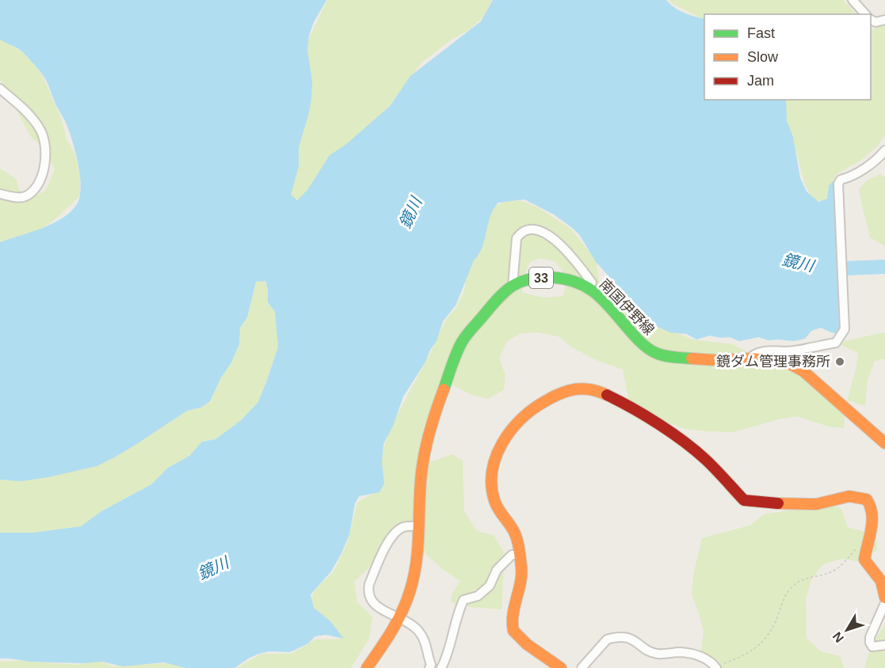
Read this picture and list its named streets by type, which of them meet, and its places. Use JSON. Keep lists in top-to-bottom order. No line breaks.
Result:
{"streets":{"main road":["33","南国伊野線"]},"crossings":[["33","南国伊野線"]],"water":["鏡川"],"places":["鏡ダム管理事務所"],"legend":["Fast","Slow","Jam"],"north":"bottom left"}
